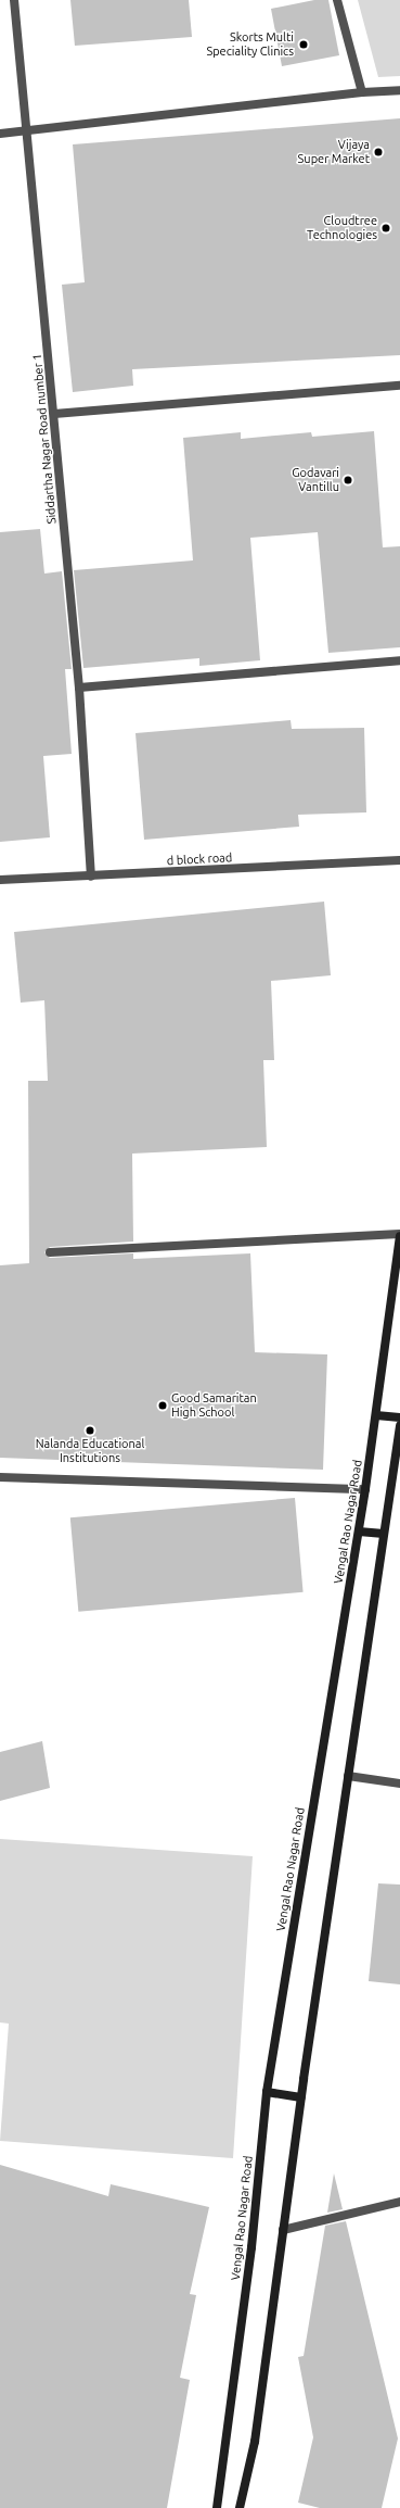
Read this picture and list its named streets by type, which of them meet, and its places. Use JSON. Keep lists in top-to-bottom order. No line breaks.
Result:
{"streets":{"main road":["Vengal Rao Nagar Road"],"street":["Siddartha Nagar Road number 1","d block road"]},"crossings":[["Siddartha Nagar Road number 1","d block road"]],"places":["Skorts Multi Speciality Clinics","Vijaya Super Market","Cloudtree Technologies","Godavari Vantillu","Good Samaritan High School","Nalanda Educational Institutions"]}
